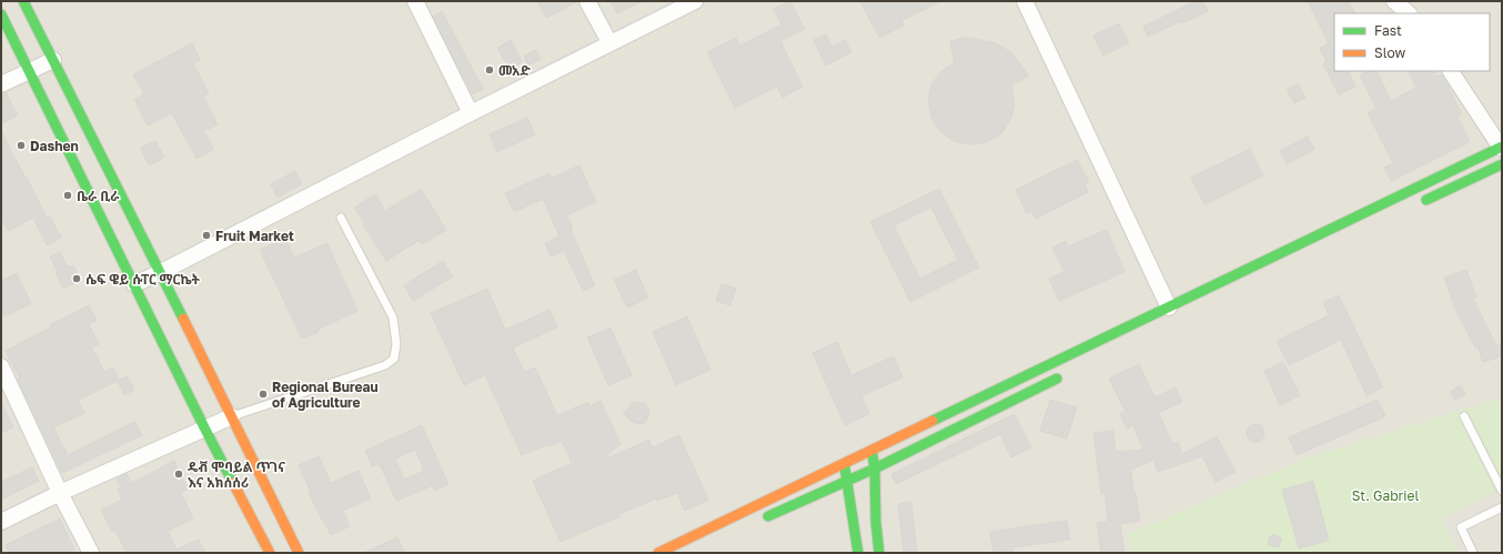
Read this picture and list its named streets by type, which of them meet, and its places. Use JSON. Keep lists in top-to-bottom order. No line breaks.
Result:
{"parks":["St. Gabriel"],"places":["መአድ","Dashen","ቤራ ቢራ","Fruit Market","ሴፍ ዌይ ሱፐር ማርኬት","Regional Bureau of Agriculture","ዴቭ ሞባይል ጥገና እና አክሰሰሪ"],"legend":["Fast","Slow"]}
